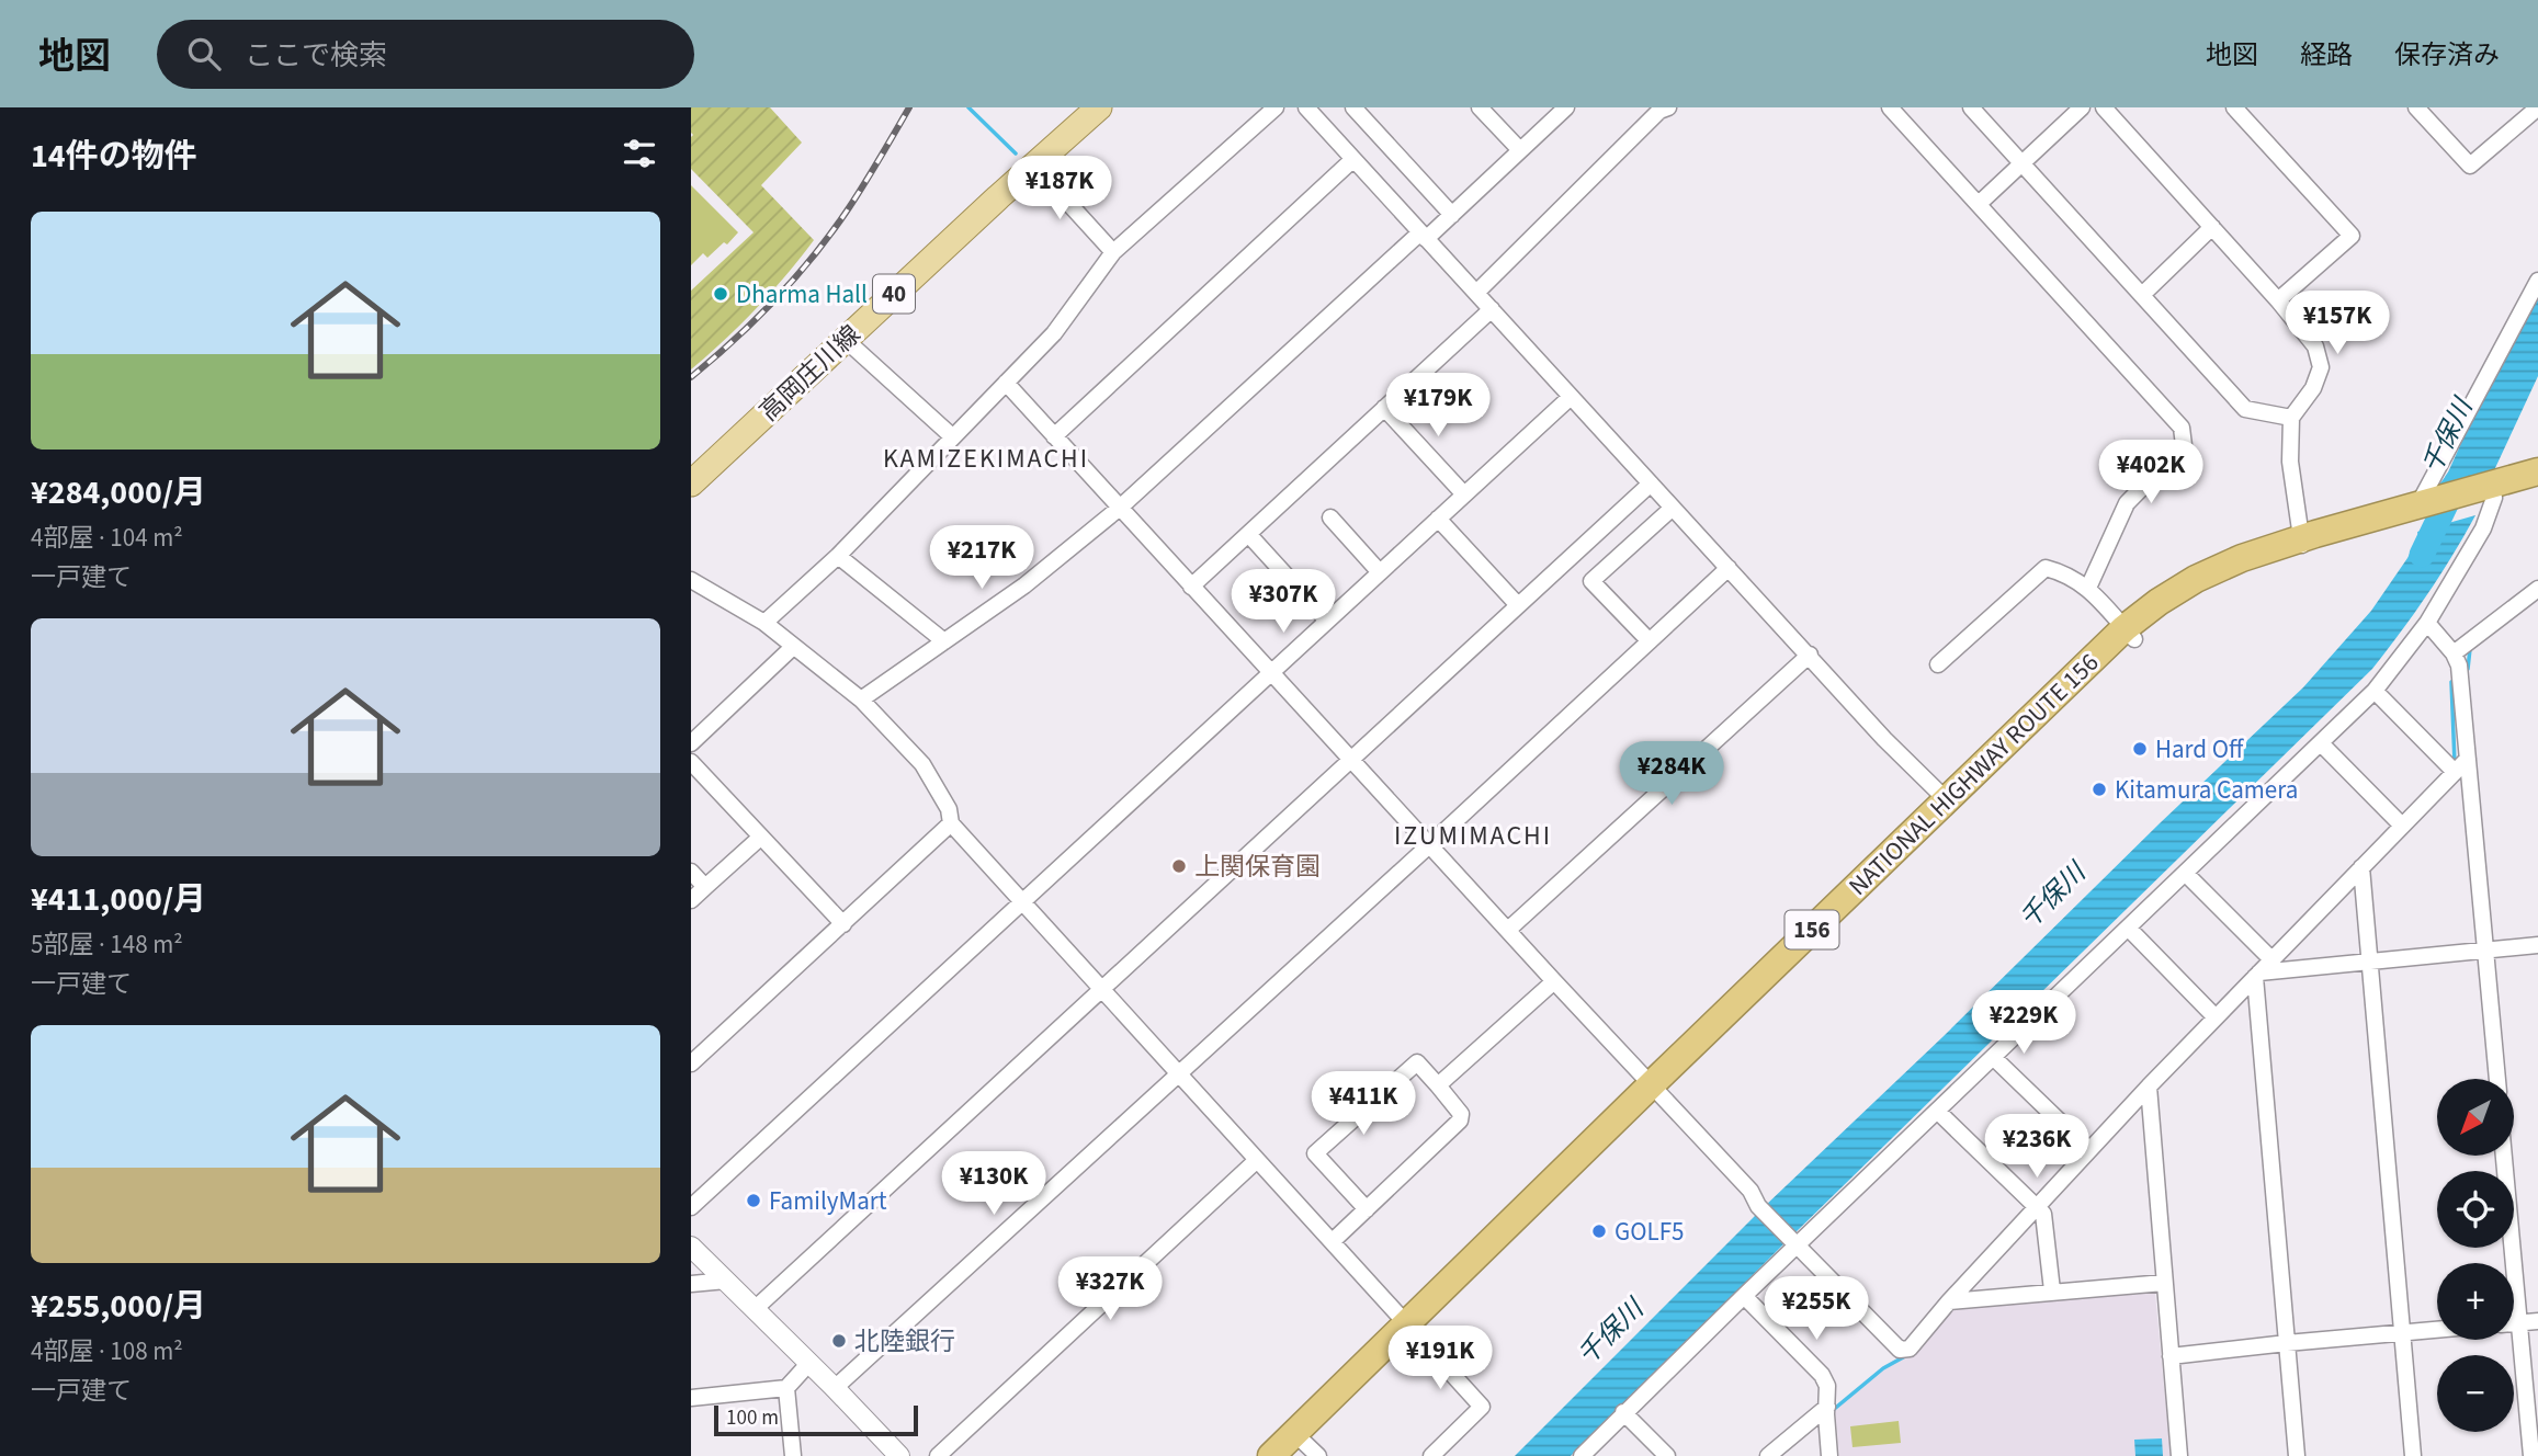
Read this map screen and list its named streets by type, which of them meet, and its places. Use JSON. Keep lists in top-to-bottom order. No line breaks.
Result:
{"streets":{"highway":["NATIONAL HIGHWAY ROUTE 156","156"],"main road":["40","高岡庄川線"]},"districts":["KAMIZEKIMACHI","IZUMIMACHI"],"water":["千保川"],"places":["Dharma Hall","Hard Off","Kitamura Camera","上関保育園","FamilyMart","GOLF5","北陸銀行"],"scale_bar":"100 m","north":"bottom left","page":{"header":"地図","search":"ここで検索","nav":["地図","経路","保存済み"],"heading":"14件の物件","price":["¥187K","¥157K","¥179K","¥402K","¥217K","¥307K","¥284K","¥229K","¥411K","¥236K","¥130K","¥327K","¥255K","¥191K"],"list":[{"name":"¥284,000/月","note":"4部屋 · 104 m² · 一戸建て"},{"name":"¥411,000/月","note":"5部屋 · 148 m² · 一戸建て"},{"name":"¥255,000/月","note":"4部屋 · 108 m² · 一戸建て"}],"map_buttons":["+","−"],"scale":"100 m"}}
